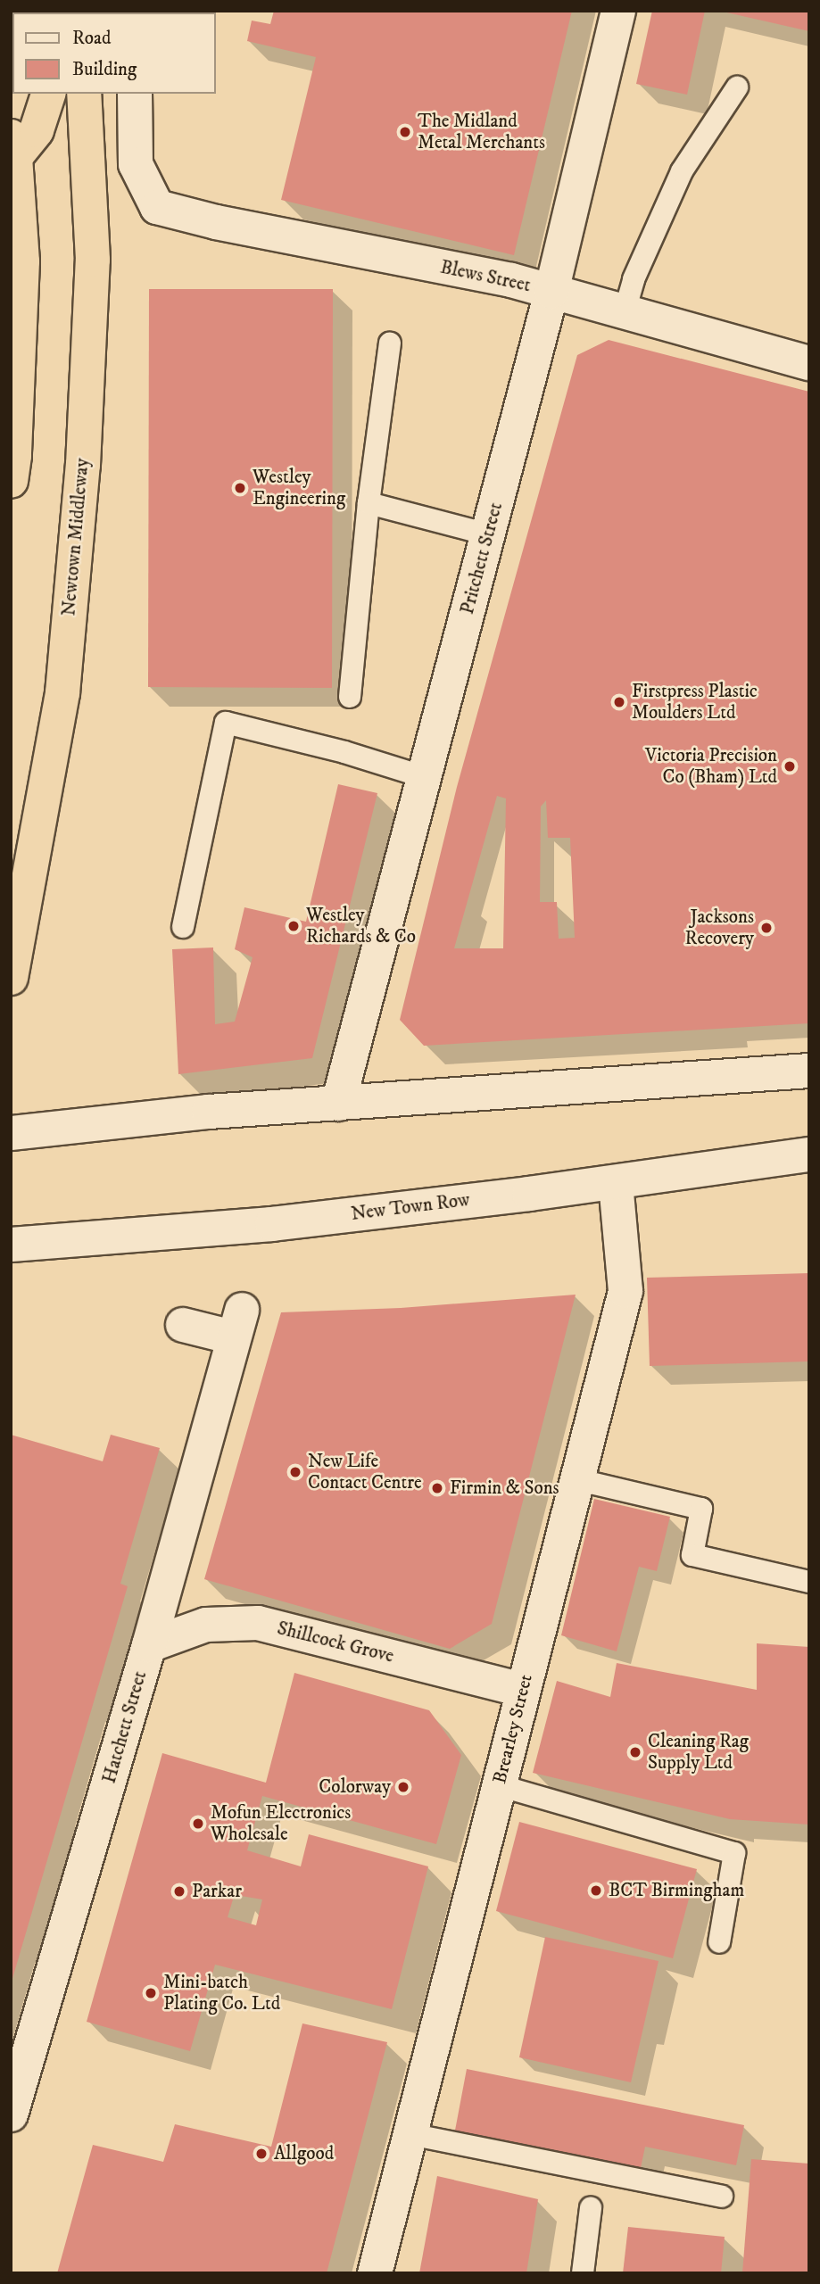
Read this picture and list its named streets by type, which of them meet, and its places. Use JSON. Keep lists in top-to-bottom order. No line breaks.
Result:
{"streets":{"highway":["Newtown Middleway"],"street":["Blews Street","Pritchett Street","New Town Row","Shillcock Grove","Hatchett Street","Brearley Street"]},"crossings":[["Blews Street","Pritchett Street"],["New Town Row","Brearley Street"],["Shillcock Grove","Hatchett Street"],["Shillcock Grove","Brearley Street"]],"places":["The Midland Metal Merchants","Westley Engineering","Firstpress Plastic Moulders Ltd","Victoria Precision Co (Bham) Ltd","Westley Richards & Co","Jacksons Recovery","New Life Contact Centre","Firmin & Sons","Cleaning Rag Supply Ltd","Colorway","Mofun Electronics Wholesale","BCT Birmingham","Parkar","Mini-batch Plating Co. Ltd","Allgood"],"legend":["Road","Building"]}
